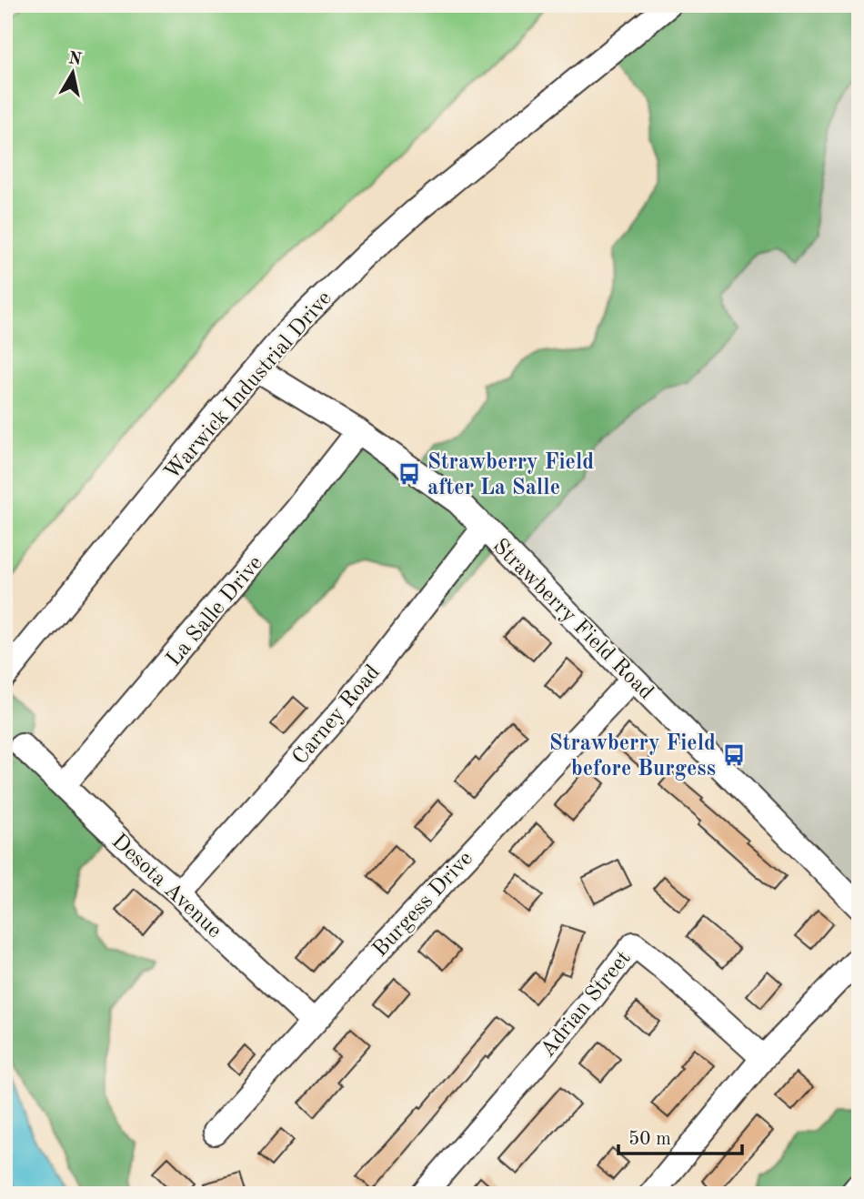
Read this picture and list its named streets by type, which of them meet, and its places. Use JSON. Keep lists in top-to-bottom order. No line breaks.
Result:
{"streets":{"street":["Warwick Industrial Drive","La Salle Drive","Strawberry Field Road","Carney Road","Desota Avenue","Burgess Drive","Adrian Street"]},"crossings":[["Warwick Industrial Drive","Strawberry Field Road"],["La Salle Drive","Strawberry Field Road"],["La Salle Drive","Desota Avenue"],["Strawberry Field Road","Carney Road"],["Strawberry Field Road","Burgess Drive"],["Carney Road","Desota Avenue"],["Desota Avenue","Burgess Drive"]],"places":{"bus stop":["Strawberry Field after La Salle","Strawberry Field before Burgess"]},"scale_bar":"50 m","north":"top"}
